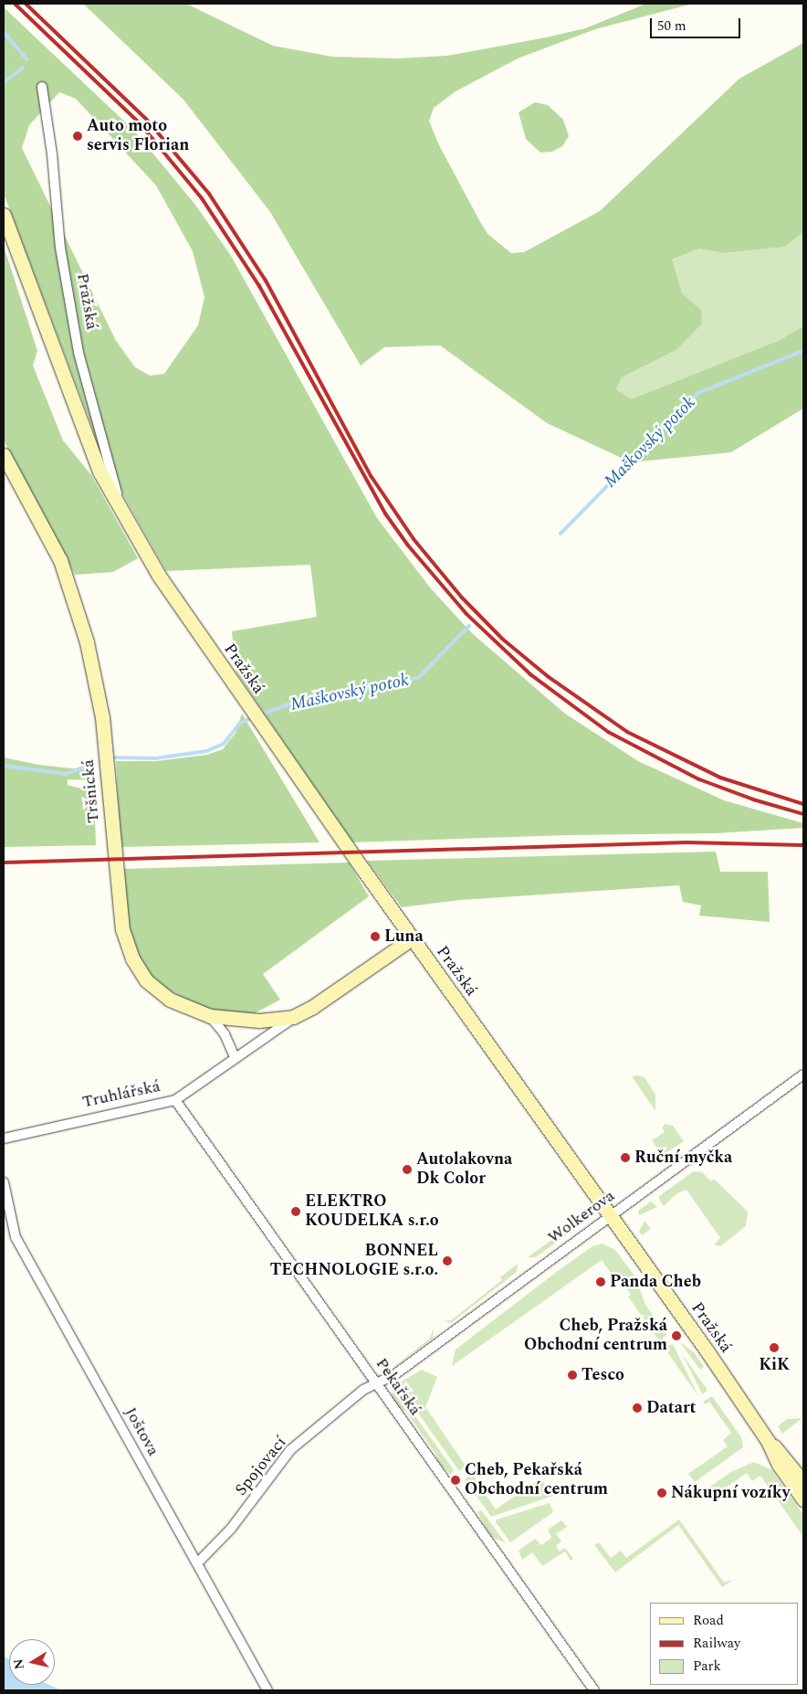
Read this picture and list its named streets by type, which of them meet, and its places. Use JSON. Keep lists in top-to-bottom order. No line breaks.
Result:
{"streets":{"main road":["Pražská","Tršnická","Truhlářská"],"street":["Wolkerova","Pekařská","Joštova","Spojovací"]},"crossings":[["Pražská","Truhlářská"],["Pražská","Wolkerova"],["Tršnická","Truhlářská"],["Truhlářská","Pekařská"],["Wolkerova","Pekařská"],["Wolkerova","Spojovací"],["Pekařská","Spojovací"],["Joštova","Spojovací"]],"water":["Maškovský potok"],"places":["Auto moto servis Florian","Luna","Ruční myčka","Autolakovna Dk Color","ELEKTRO KOUDELKA s.r.o","BONNEL TECHNOLOGIE s.r.o.","Panda Cheb","Cheb, Pražská Obchodní centrum","KiK","Tesco","Datart","Cheb, Pekařská Obchodní centrum","Nákupní vozíky"],"legend":["Road","Railway","Park"],"scale_bar":"50 m","north":"left"}
